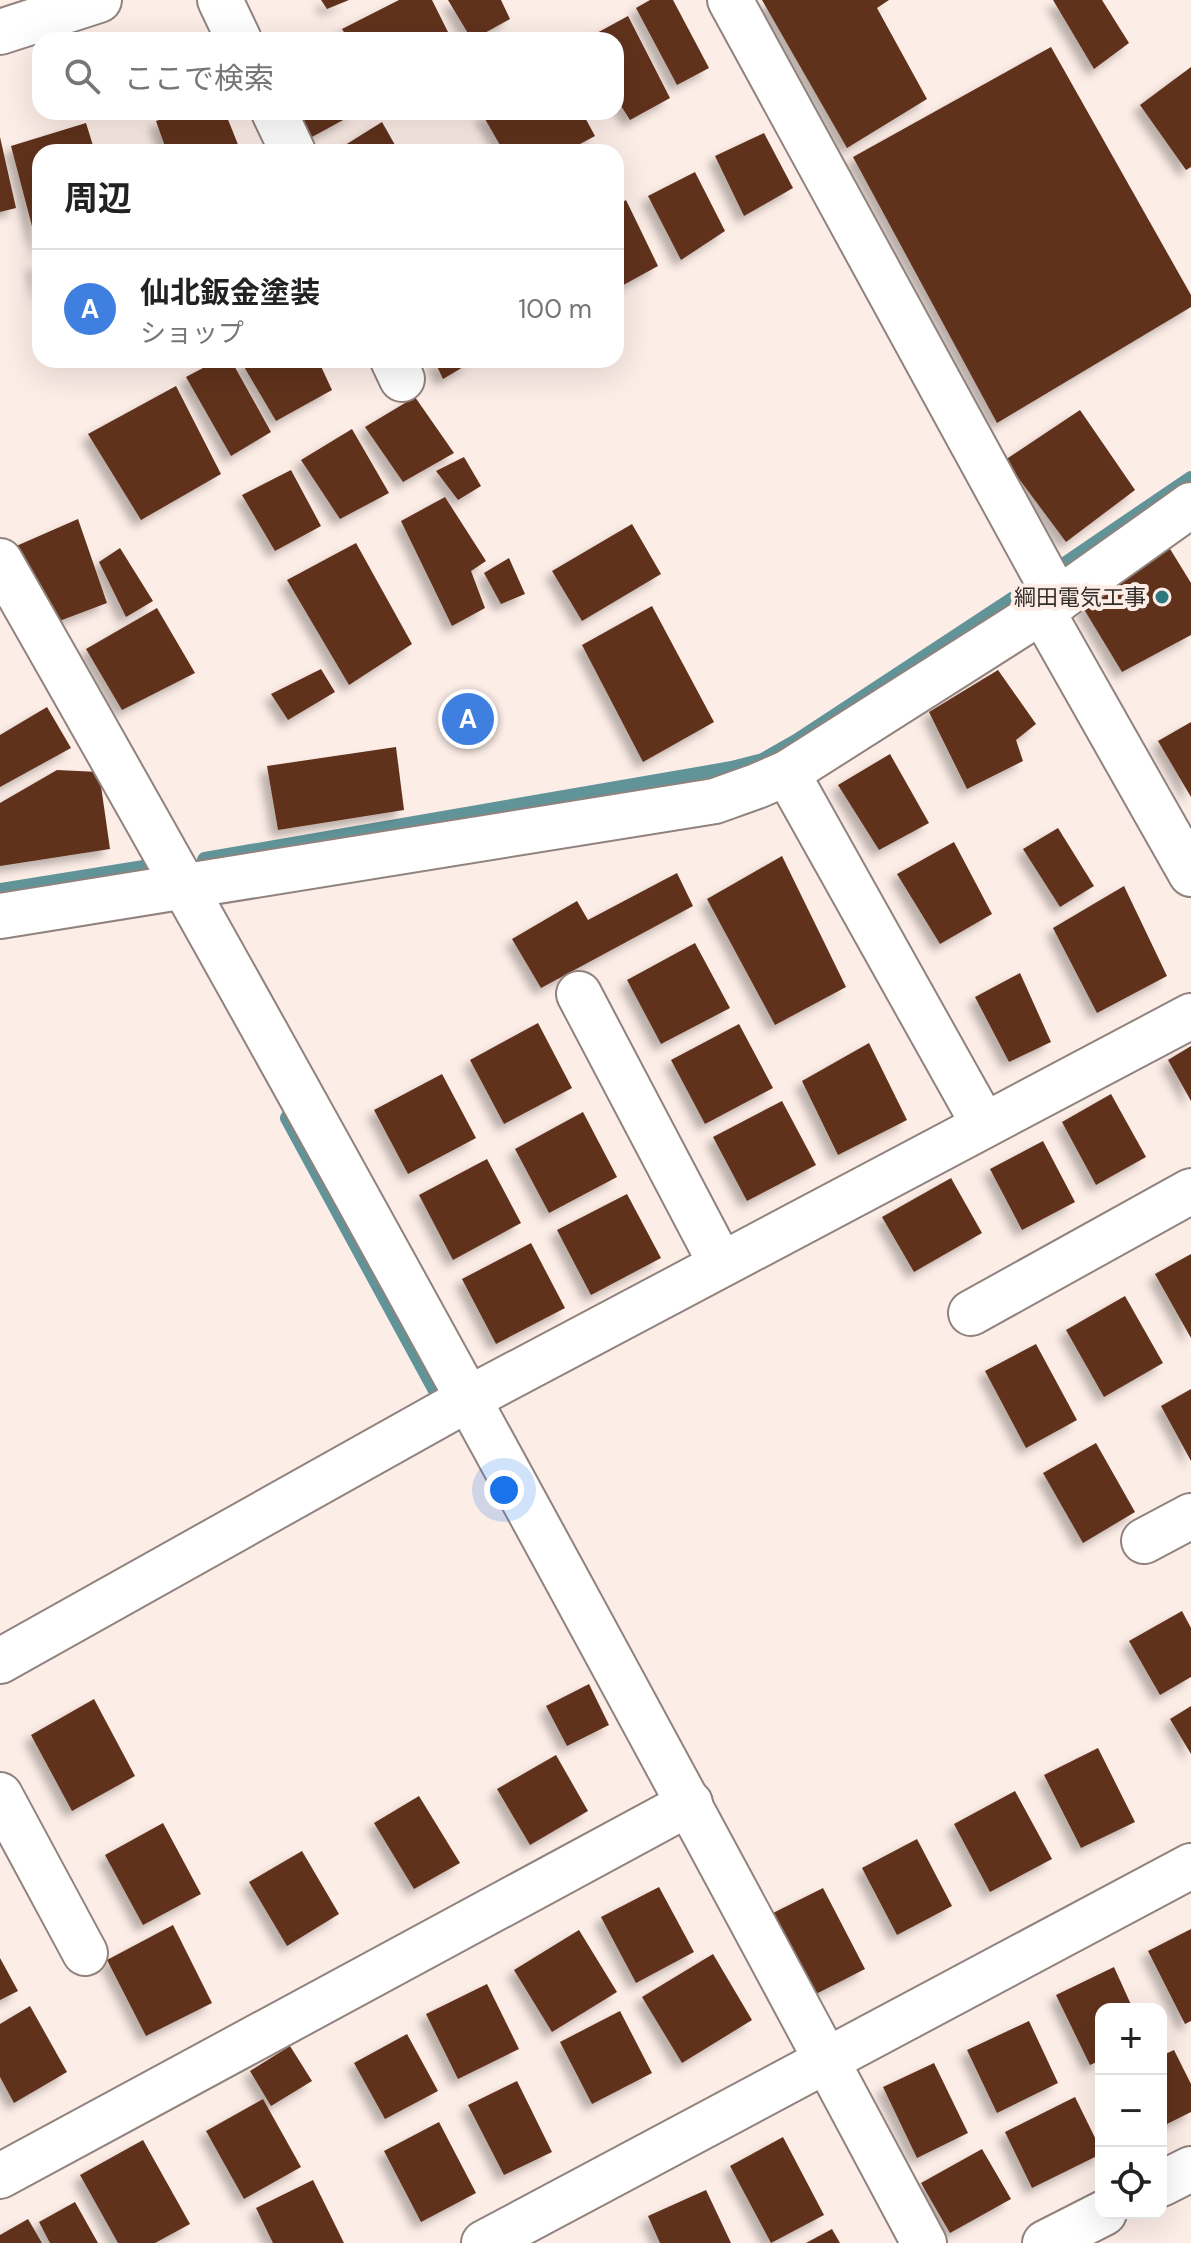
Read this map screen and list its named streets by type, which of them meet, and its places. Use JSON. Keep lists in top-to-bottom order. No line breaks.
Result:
{"places":["綱田電気工事"],"page":{"search":"ここで検索","heading":"周辺","list":[{"mark":"A","name":"仙北鈑金塗装","note":"ショップ","value":"100 m"}],"pins":"A","map_buttons":["+","−"]}}
